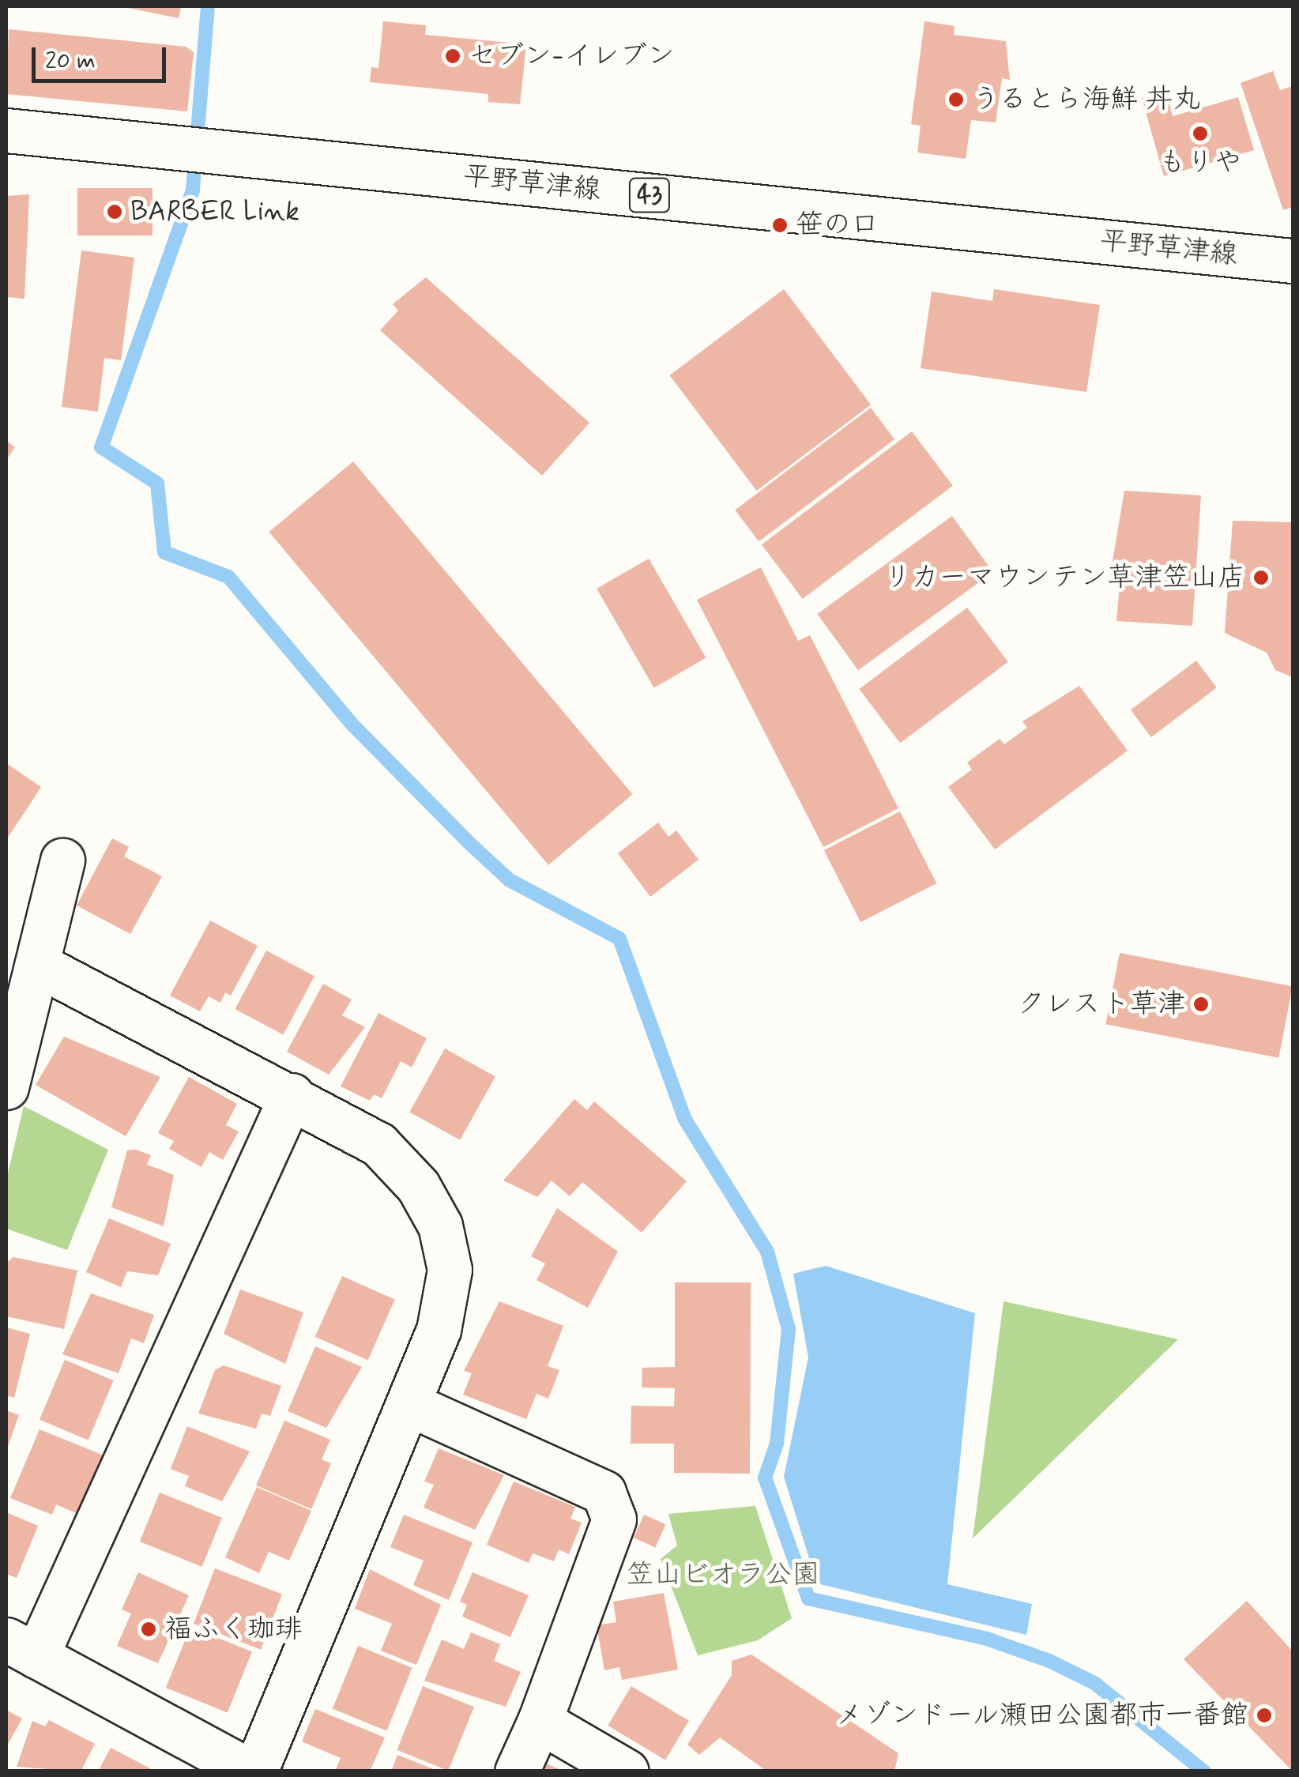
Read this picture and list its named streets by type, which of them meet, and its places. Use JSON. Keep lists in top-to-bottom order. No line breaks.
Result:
{"streets":{"street":["平野草津線","43"]},"parks":["笠山ビオラ公園"],"places":["セブン-イレブン","うるとら海鮮 丼丸","もりや","BARBER Link","笹の口","リカーマウンテン草津笠山店","クレスト草津","福ふく珈琲","メゾンドール瀬田公園都市一番館"],"scale_bar":"20 m"}
